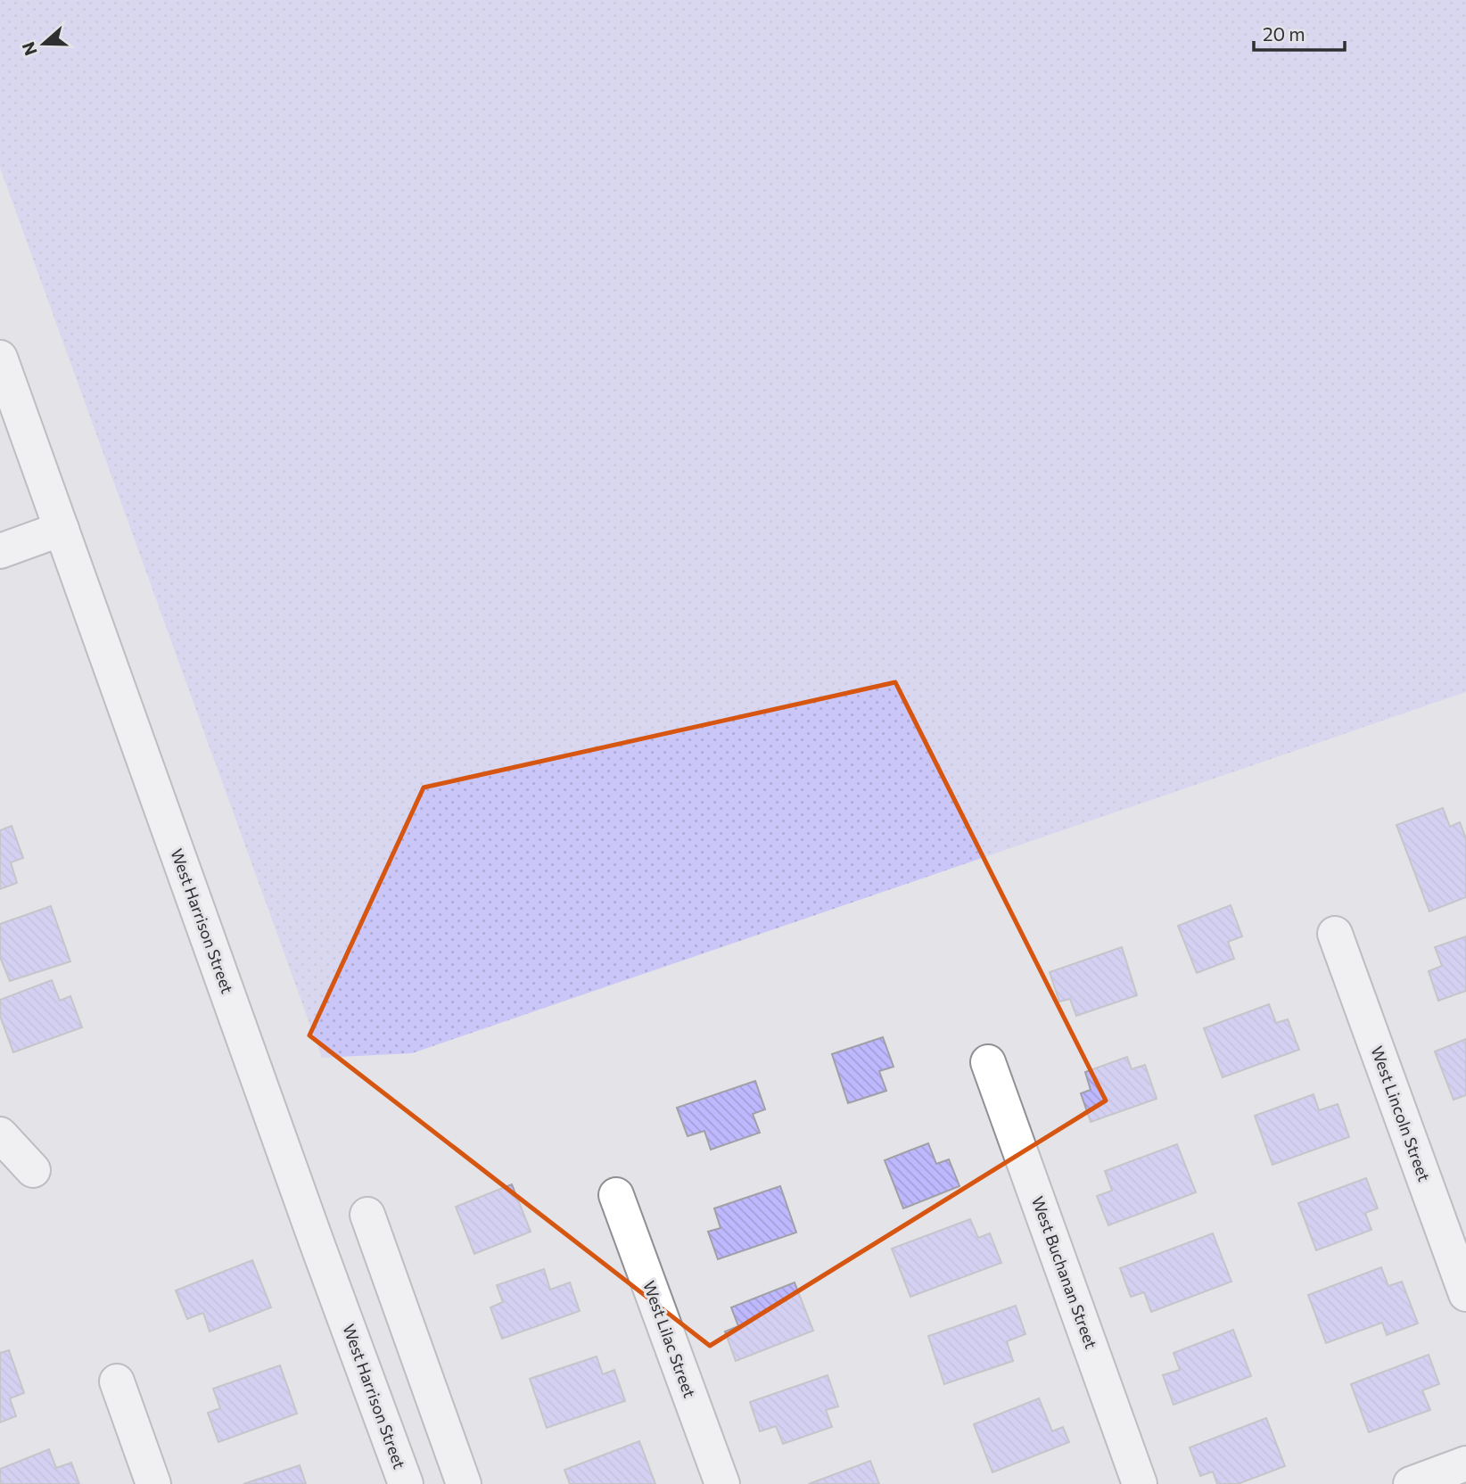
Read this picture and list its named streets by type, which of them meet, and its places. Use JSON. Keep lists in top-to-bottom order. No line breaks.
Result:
{"streets":{"street":["West Harrison Street","West Lincoln Street","West Buchanan Street","West Lilac Street"]},"scale_bar":"20 m","north":"left"}
